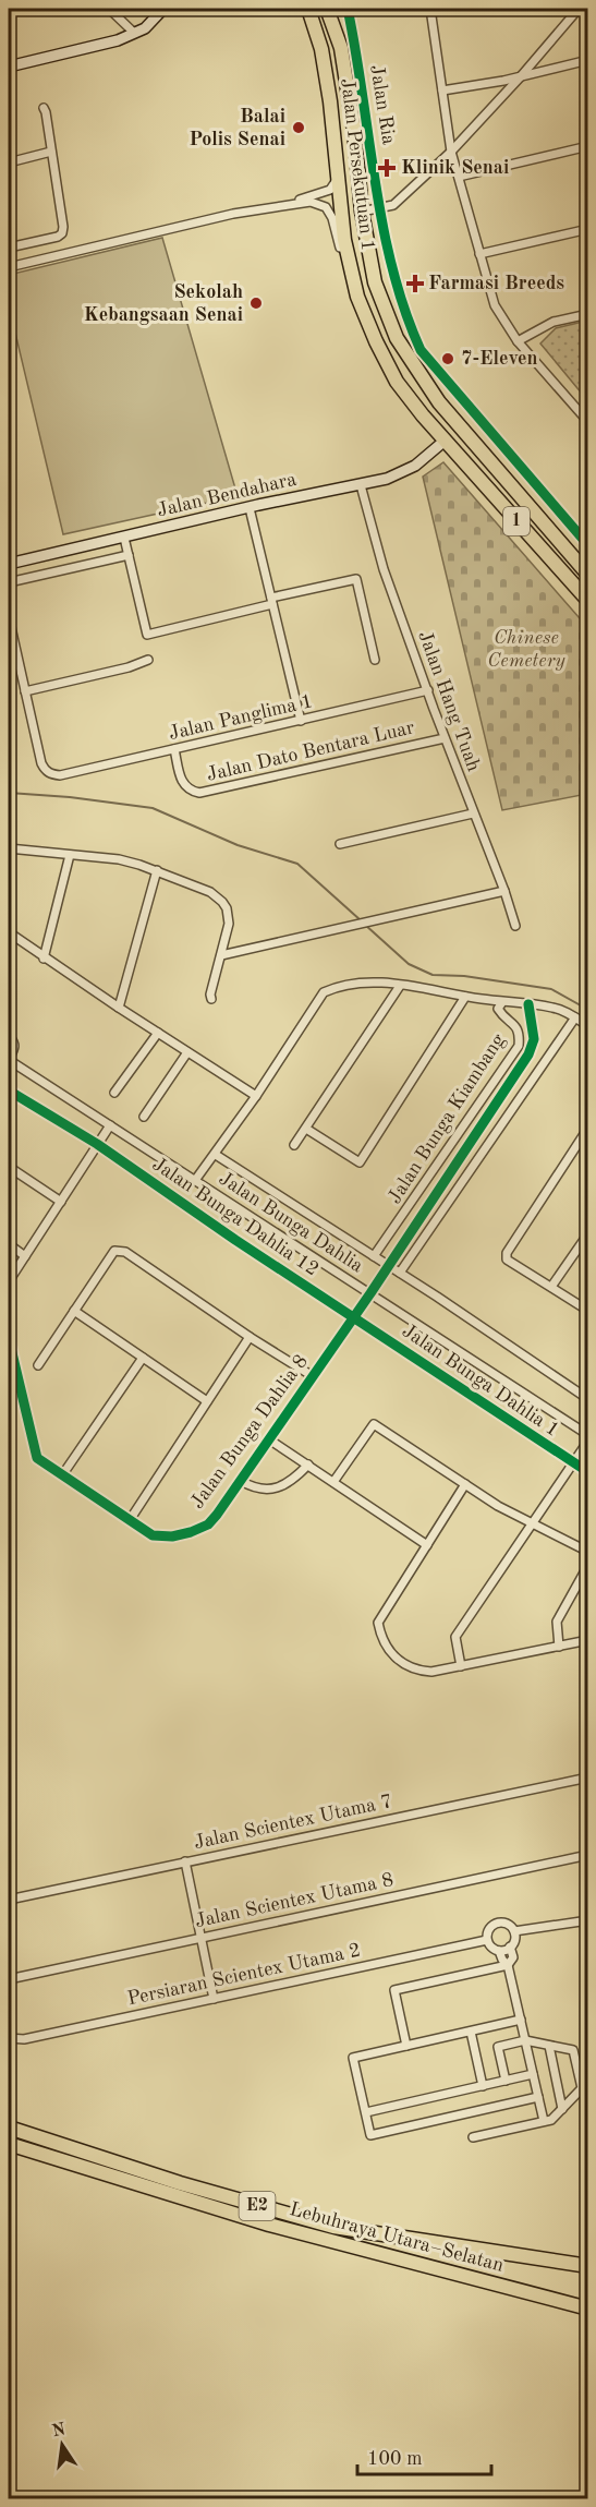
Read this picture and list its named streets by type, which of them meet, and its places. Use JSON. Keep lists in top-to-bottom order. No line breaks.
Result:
{"streets":{"highway":["Jalan Persekutuan 1","1","E2","Lebuhraya Utara–Selatan"],"street":["Jalan Ria","Jalan Bendahara","Jalan Hang Tuah","Jalan Panglima 1","Jalan Dato Bentara Luar","Jalan Bunga Kiambang","Jalan Bunga Dahlia 12","Jalan Bunga Dahlia","Jalan Bunga Dahlia 1","Jalan Bunga Dahlia 8","Jalan Scientex Utama 7","Jalan Scientex Utama 8","Persiaran Scientex Utama 2"]},"crossings":[["Jalan Persekutuan 1","Jalan Bendahara"],["Jalan Bendahara","Jalan Hang Tuah"],["Jalan Hang Tuah","Jalan Panglima 1"],["Jalan Hang Tuah","Jalan Dato Bentara Luar"],["Jalan Panglima 1","Jalan Dato Bentara Luar"],["Jalan Bunga Dahlia 12","Jalan Bunga Dahlia 1"],["Jalan Bunga Dahlia 12","Jalan Bunga Dahlia 8"],["Jalan Bunga Dahlia","Jalan Bunga Dahlia 8"],["Jalan Bunga Dahlia 1","Jalan Bunga Dahlia 8"]],"parks":["Chinese Cemetery"],"places":{"other":["Balai Polis Senai","Sekolah Kebangsaan Senai","7-Eleven"],"health":["Klinik Senai","Farmasi Breeds"]},"scale_bar":"100 m","north":"top"}
